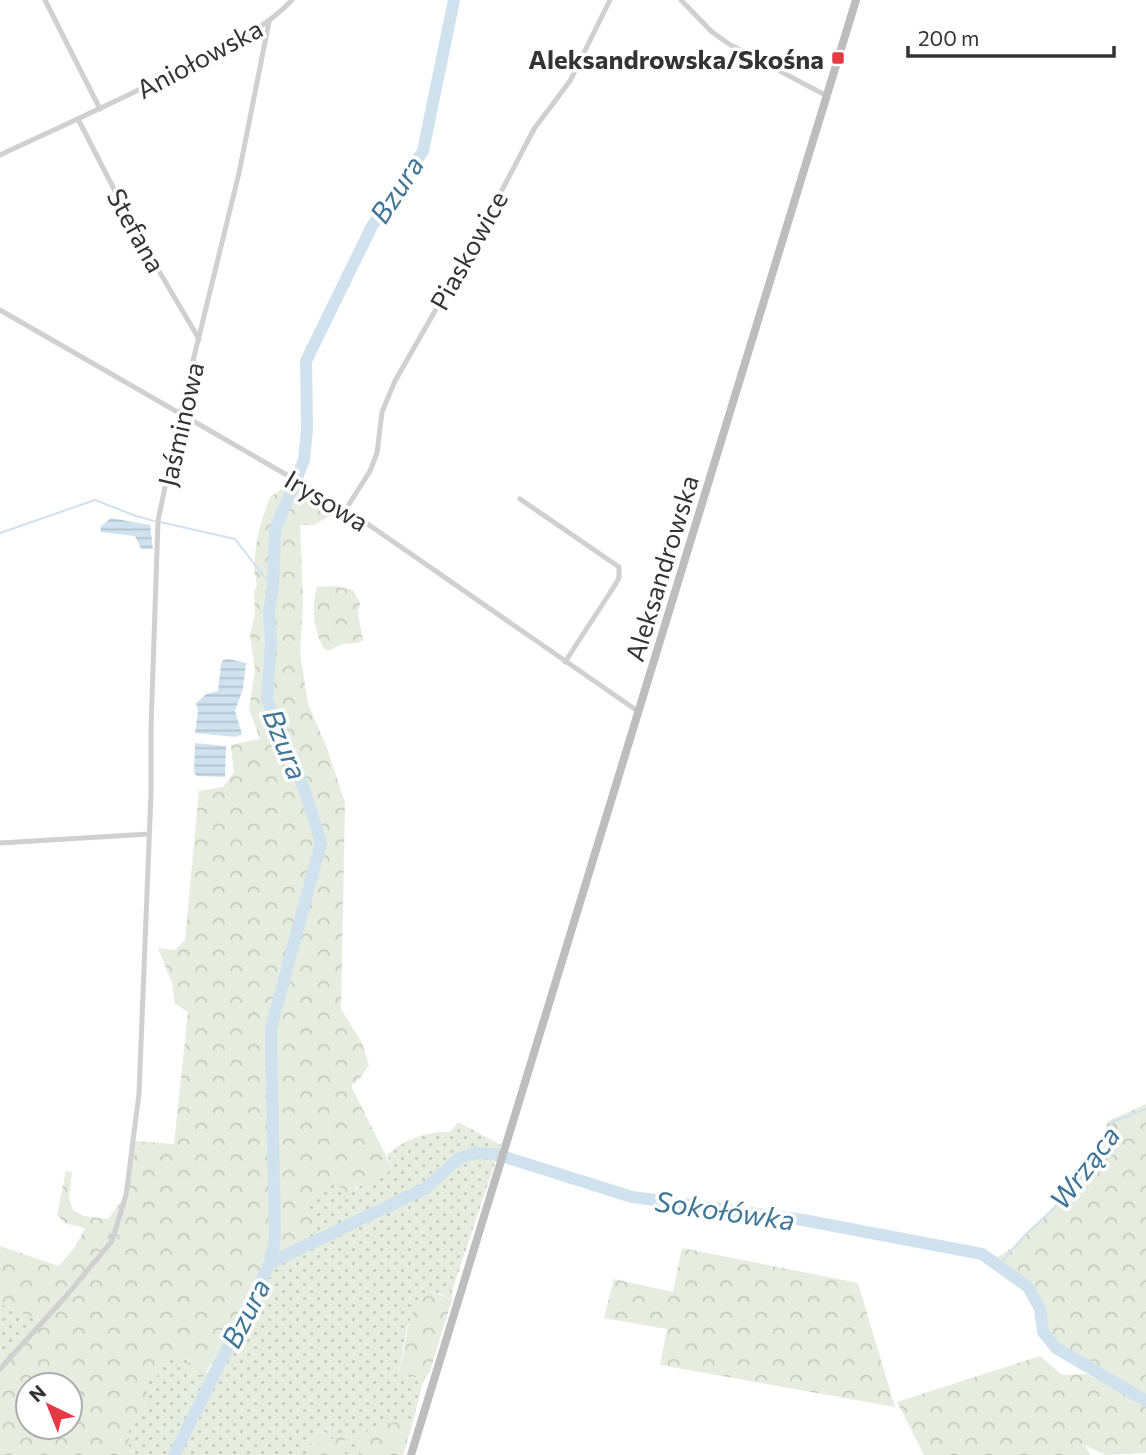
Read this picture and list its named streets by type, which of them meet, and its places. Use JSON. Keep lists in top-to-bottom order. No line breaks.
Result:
{"streets":{"main road":["Aleksandrowska"],"street":["Aniołowska","Stefana","Piaskowice","Jaśminowa","Irysowa"]},"crossings":[["Aniołowska","Stefana"],["Aniołowska","Jaśminowa"],["Stefana","Jaśminowa"],["Piaskowice","Irysowa"],["Jaśminowa","Irysowa"],["Irysowa","Aleksandrowska"]],"water":["Bzura","Wrząca","Sokołówka"],"places":{"transit":["Aleksandrowska/Skośna"]},"scale_bar":"200 m","north":"top left"}
